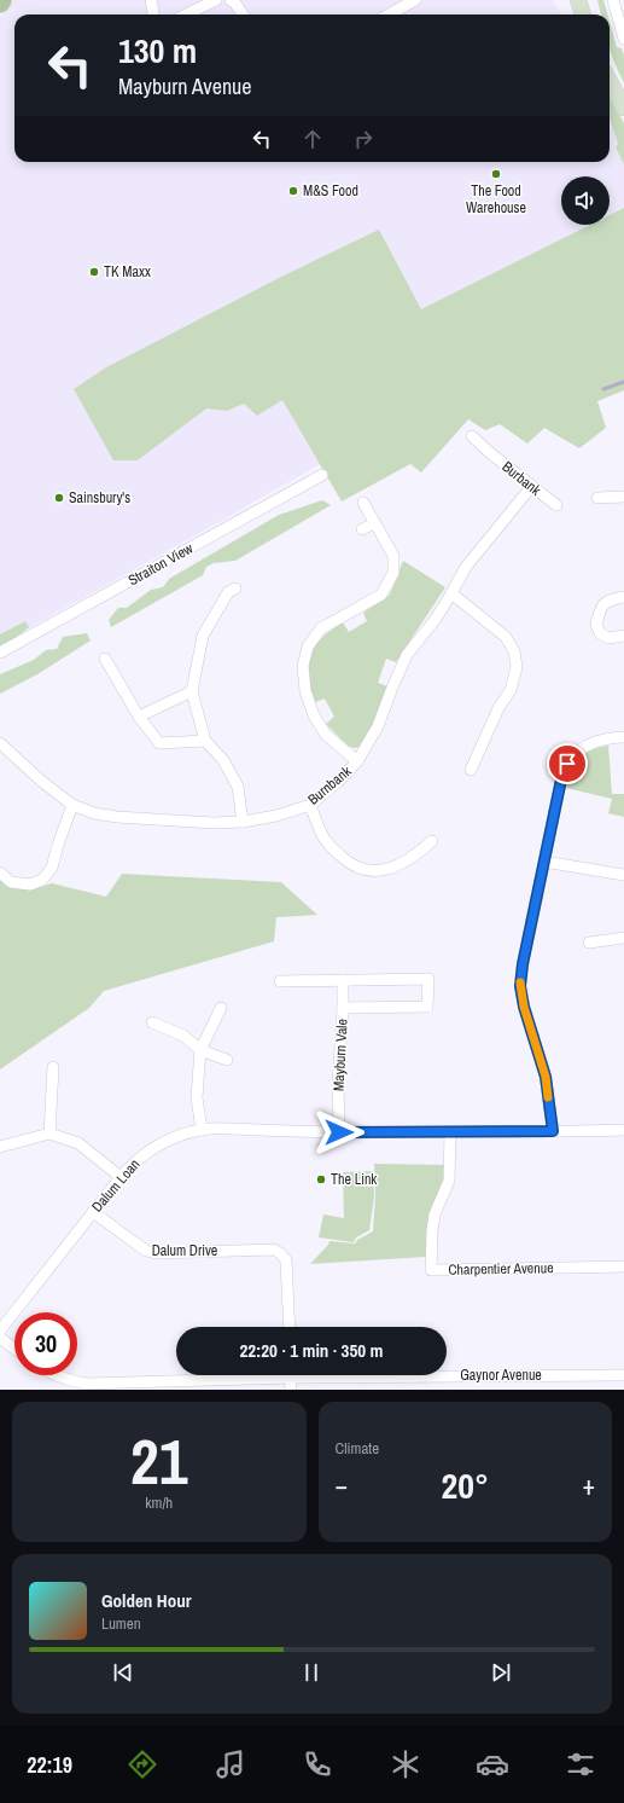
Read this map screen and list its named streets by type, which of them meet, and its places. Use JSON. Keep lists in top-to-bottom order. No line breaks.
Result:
{"streets":{"street":["Burbank","Straiton View","Burnbank","Mayburn Vale","Dalum Loan","Dalum Drive","Charpentier Avenue","Gaynor Avenue"]},"crossings":[["Burbank","Burnbank"],["Mayburn Vale","Dalum Loan"],["Dalum Loan","Dalum Drive"],["Dalum Loan","Charpentier Avenue"]],"places":["The Food Warehouse","M&S Food","TK Maxx","Sainsbury's","The Link"],"page":{"turn":["130 m","Mayburn Avenue"],"limit":"30","trip":"22:20 · 1 min · 350 m","tile":[["21","km/h"],"Climate"],"heat":["−","20°","+"],"song":["Golden Hour","Lumen"],"tabs":"22:19"}}
